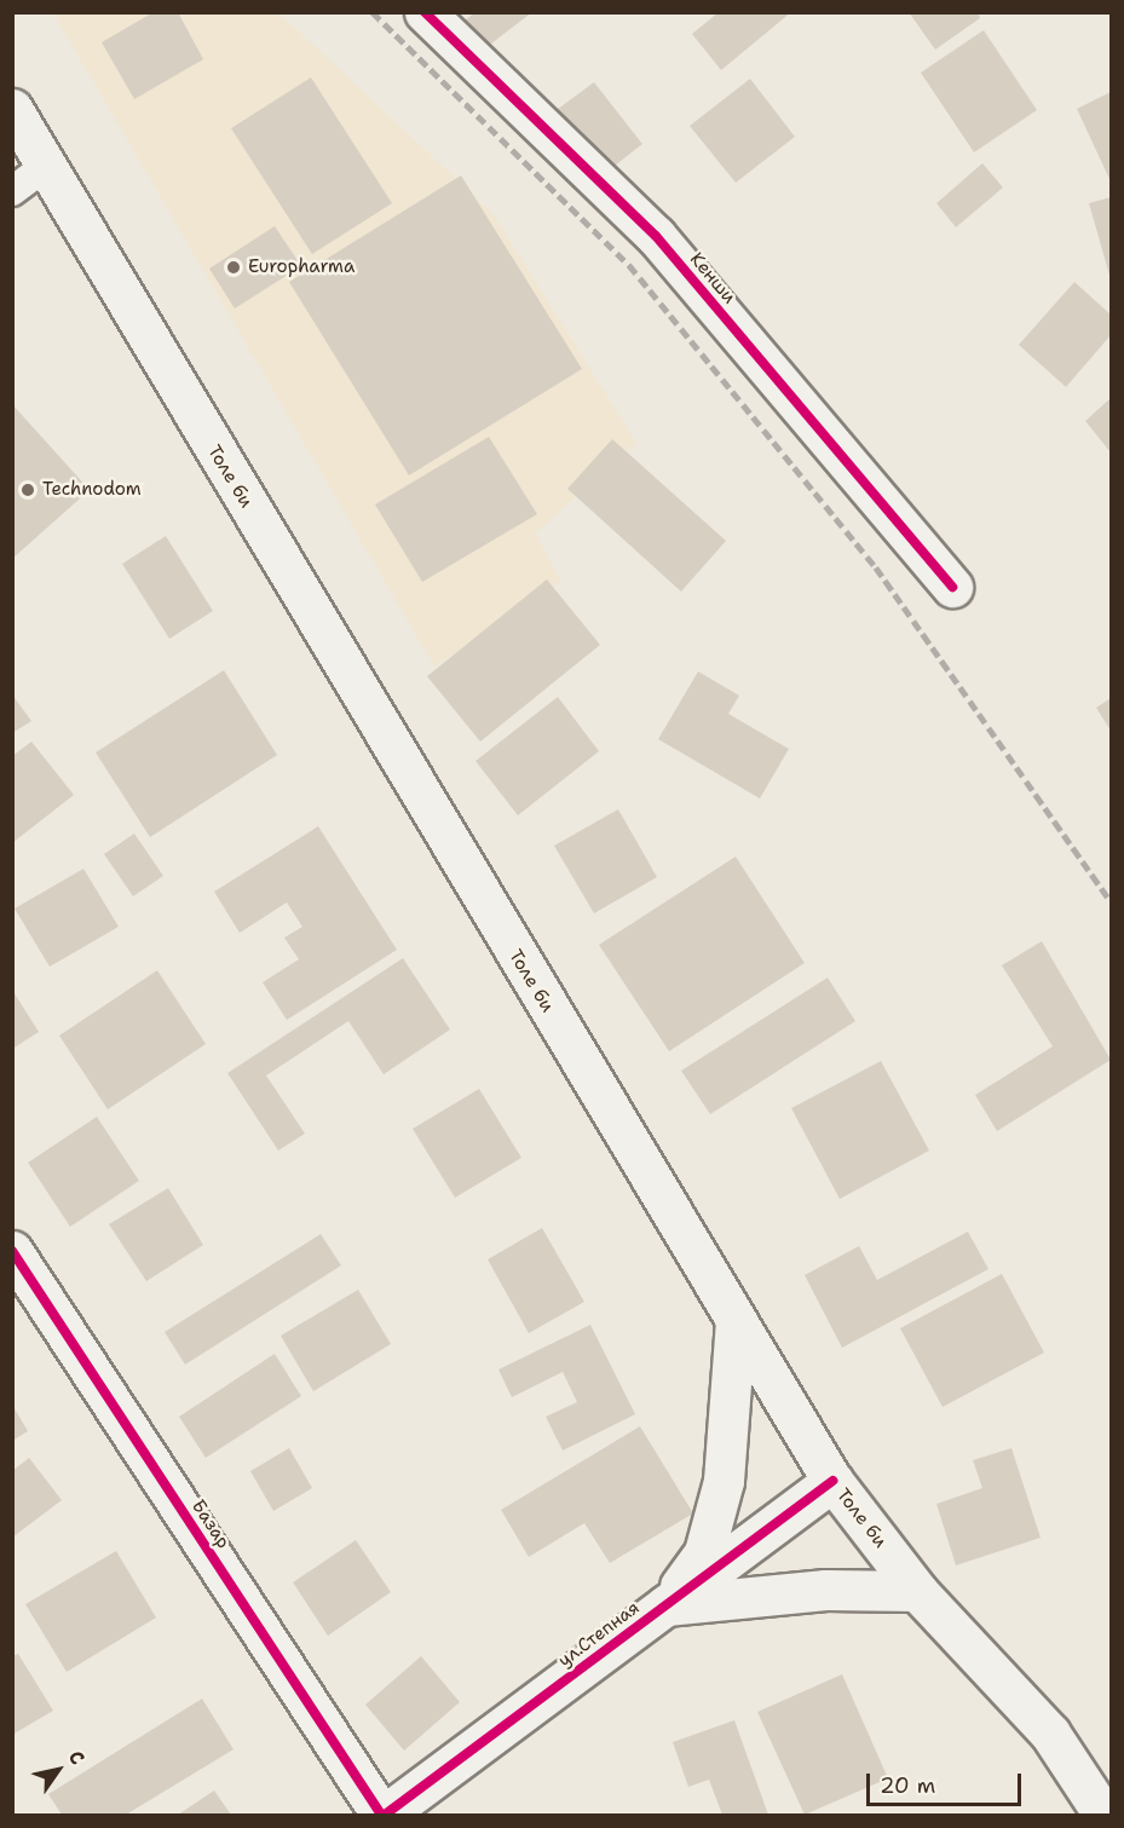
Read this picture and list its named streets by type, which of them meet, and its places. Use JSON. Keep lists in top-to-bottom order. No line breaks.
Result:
{"streets":{"street":["Кенши","Толе би","Базар","ул.Степная"]},"crossings":[["Толе би","ул.Степная"],["Базар","ул.Степная"]],"places":["Europharma","Technodom"],"scale_bar":"20 m","north":"top right"}
